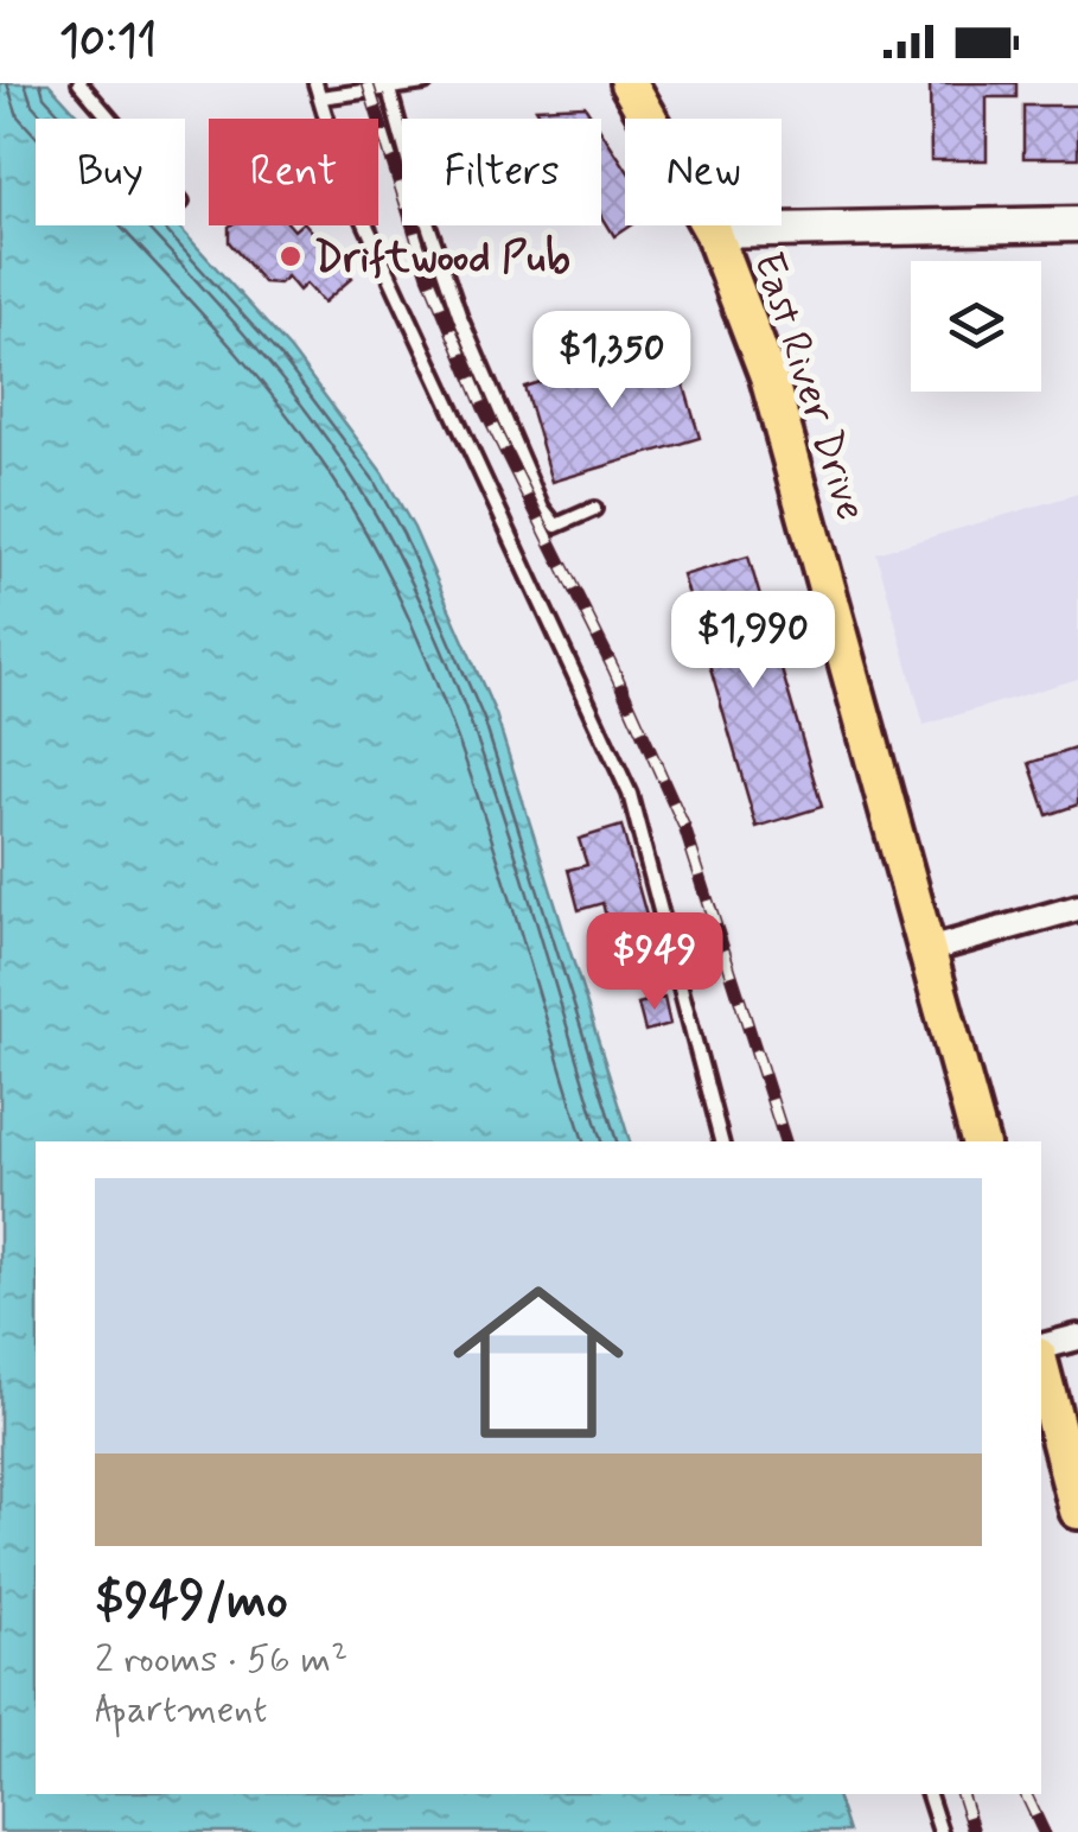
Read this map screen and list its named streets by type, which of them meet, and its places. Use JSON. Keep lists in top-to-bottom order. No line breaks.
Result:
{"streets":{"main road":["East River Drive"]},"places":["Driftwood Pub"],"page":{"status":"10:11","chip":["Buy","Rent","Filters","New"],"price":["$1,350","$1,990","$949"],"list":[{"name":"$949/mo","note":"2 rooms · 56 m² · Apartment"}]}}
